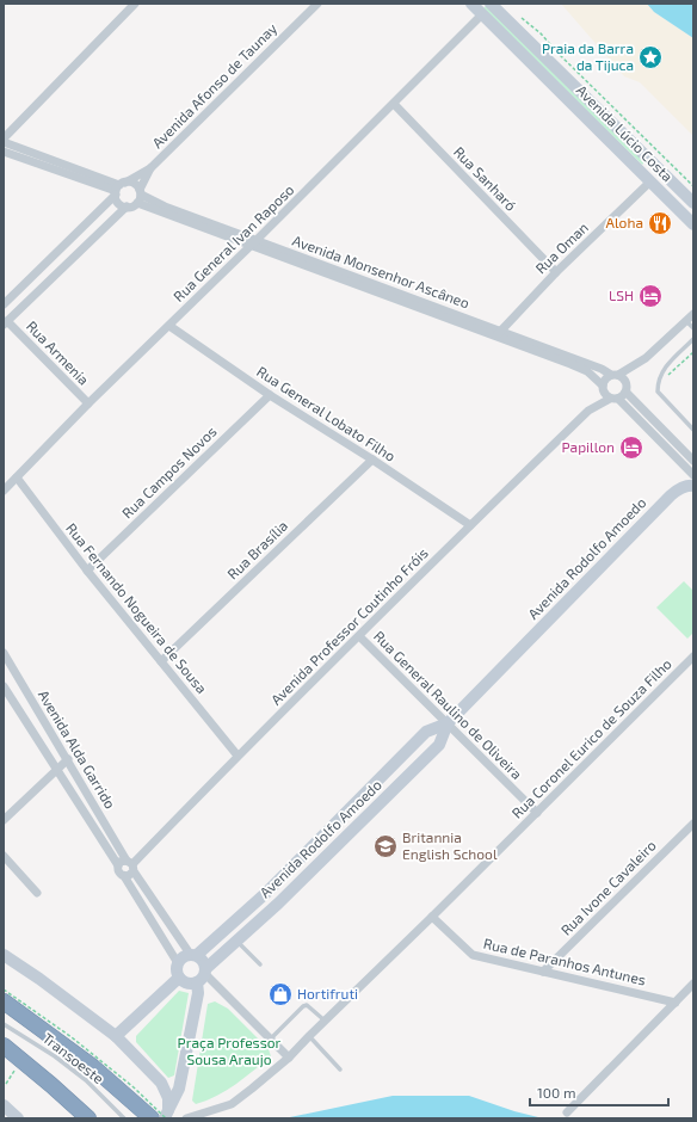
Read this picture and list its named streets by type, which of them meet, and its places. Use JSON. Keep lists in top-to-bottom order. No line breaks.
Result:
{"streets":{"street":["Avenida Afonso de Taunay","Avenida Lúcio Costa","Rua Sanharó","Rua General Ivan Raposo","Rua Oman","Avenida Monsenhor Ascâneo","Rua Armenia","Rua General Lobato Filho","Rua Campos Novos","Rua Brasília","Avenida Rodolfo Amoedo","Rua Fernando Nogueira de Sousa","Avenida Professor Coutinho Fróis","Rua General Raulino de Oliveira","Rua Coronel Eurico de Souza Filho","Avenida Alda Garrido","Rua Ivone Cavaleiro","Rua de Paranhos Antunes"],"lane":["Transoeste"]},"crossings":[["Avenida Afonso de Taunay","Avenida Monsenhor Ascâneo"],["Avenida Lúcio Costa","Rua General Ivan Raposo"],["Avenida Lúcio Costa","Rua Oman"],["Rua Sanharó","Rua General Ivan Raposo"],["Rua Sanharó","Rua Oman"],["Rua General Ivan Raposo","Avenida Monsenhor Ascâneo"],["Rua General Ivan Raposo","Rua Armenia"],["Rua General Ivan Raposo","Rua General Lobato Filho"],["Rua General Ivan Raposo","Rua Fernando Nogueira de Sousa"],["Rua Oman","Avenida Monsenhor Ascâneo"],["Avenida Monsenhor Ascâneo","Avenida Professor Coutinho Fróis"],["Rua General Lobato Filho","Rua Campos Novos"],["Rua General Lobato Filho","Rua Brasília"],["Rua General Lobato Filho","Avenida Professor Coutinho Fróis"],["Rua Campos Novos","Rua Fernando Nogueira de Sousa"],["Rua Brasília","Rua Fernando Nogueira de Sousa"],["Avenida Rodolfo Amoedo","Rua General Raulino de Oliveira"],["Avenida Rodolfo Amoedo","Avenida Alda Garrido"],["Rua Fernando Nogueira de Sousa","Avenida Professor Coutinho Fróis"],["Avenida Professor Coutinho Fróis","Rua General Raulino de Oliveira"],["Avenida Professor Coutinho Fróis","Avenida Alda Garrido"],["Rua General Raulino de Oliveira","Rua Coronel Eurico de Souza Filho"],["Rua Coronel Eurico de Souza Filho","Rua de Paranhos Antunes"],["Rua Ivone Cavaleiro","Rua de Paranhos Antunes"]],"parks":["Praça Professor Sousa Araujo"],"places":{"place":["Praia da Barra da Tijuca"],"restaurant":["Aloha"],"hotel":["LSH","Papillon"],"school or university":["Britannia English School"],"shop":["Hortifruti"]},"scale_bar":"100 m"}
